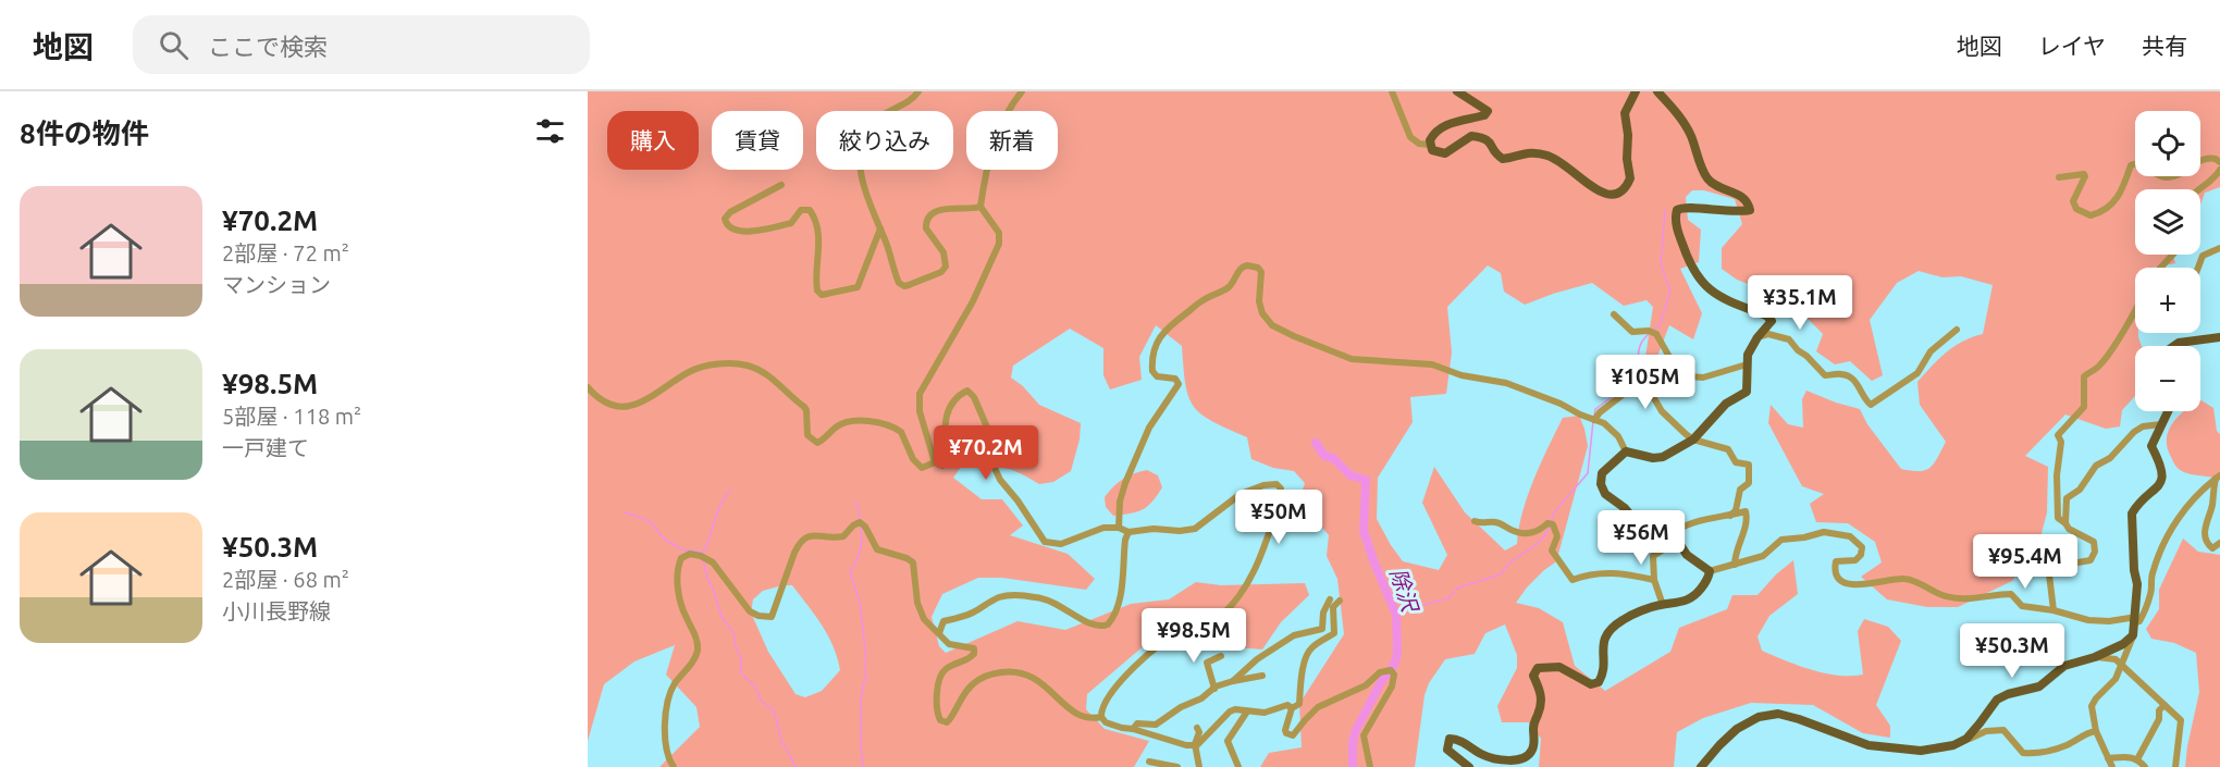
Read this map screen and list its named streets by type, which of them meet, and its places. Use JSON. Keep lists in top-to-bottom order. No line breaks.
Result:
{"water":["除沢"],"page":{"header":"地図","search":"ここで検索","nav":["地図","レイヤ","共有"],"heading":"8件の物件","map_buttons":["+","−"],"chip":["購入","賃貸","絞り込み","新着"],"list":[{"name":"¥70.2M","note":"2部屋 · 72 m² · マンション"},{"name":"¥98.5M","note":"5部屋 · 118 m² · 一戸建て"},{"name":"¥50.3M","note":"2部屋 · 68 m² · 小川長野線"}],"price":["¥35.1M","¥105M","¥70.2M","¥50M","¥56M","¥95.4M","¥98.5M","¥50.3M"]}}
